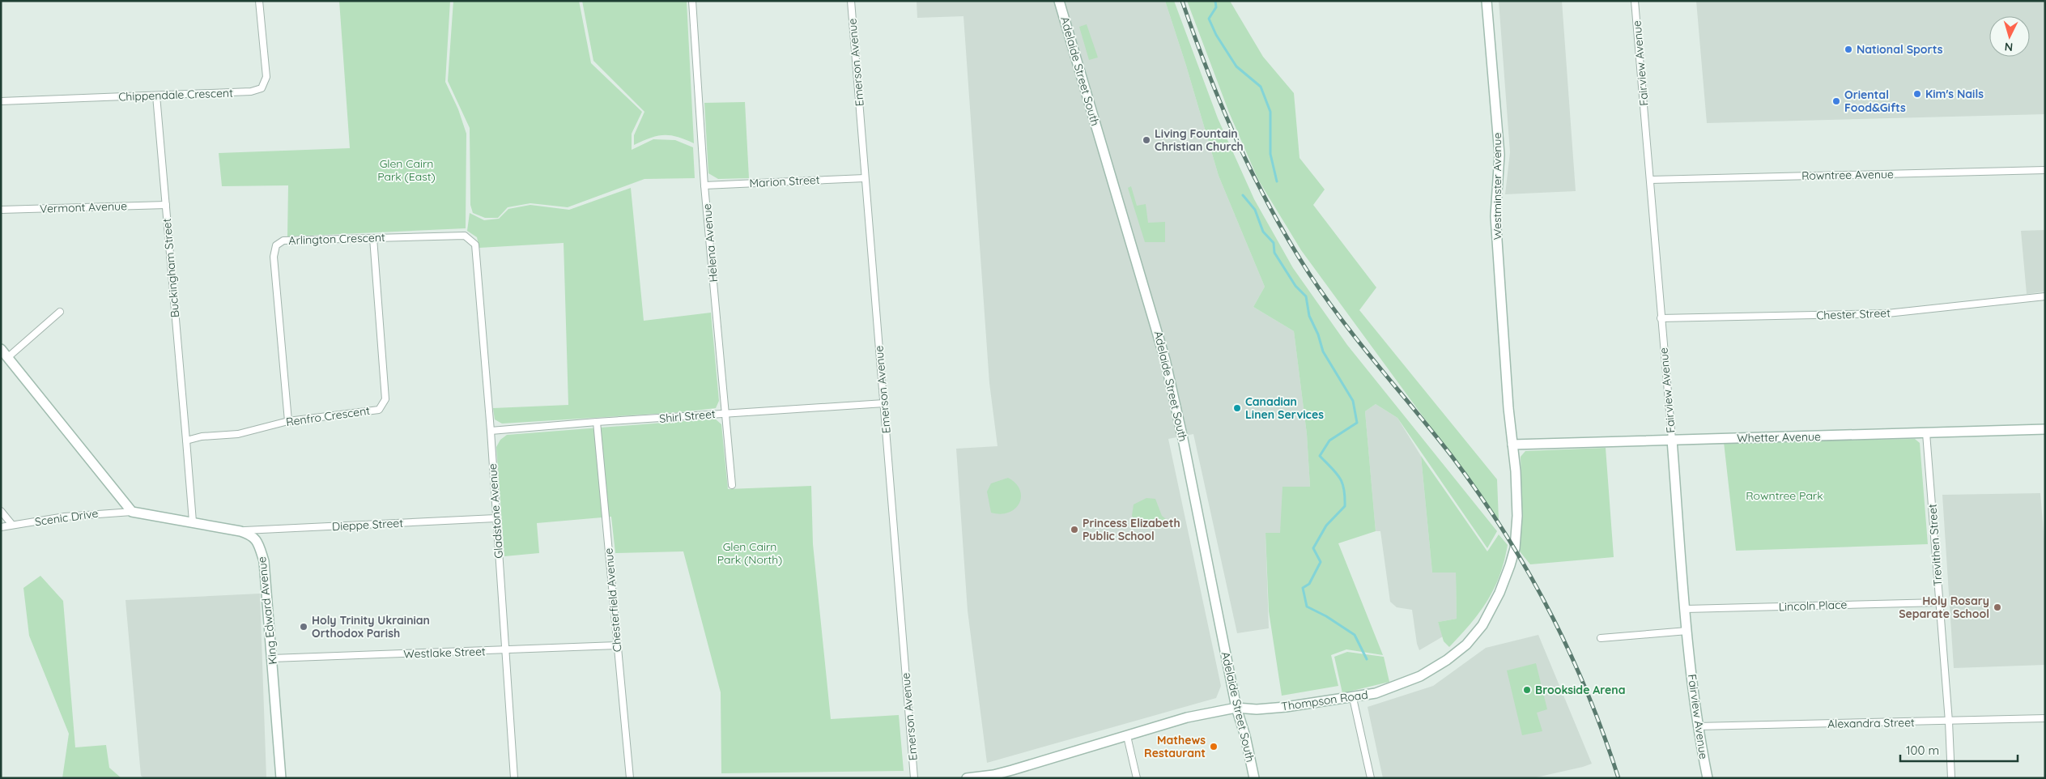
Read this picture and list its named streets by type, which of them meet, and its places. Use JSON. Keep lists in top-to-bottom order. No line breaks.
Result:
{"streets":{"street":["Emerson Avenue","Fairview Avenue","Adelaide Street South","Chippendale Crescent","Rowntree Avenue","Marion Street","Westminster Avenue","Vermont Avenue","Arlington Crescent","Helena Avenue","Buckingham Street","Chester Street","Renfro Crescent","Shirl Street","Whetter Avenue","Gladstone Avenue","Scenic Drive","Dieppe Street","Trevithen Street","Chesterfield Avenue","Lincoln Place","King Edward Avenue","Westlake Street","Thompson Road","Alexandra Street"]},"crossings":[["Emerson Avenue","Marion Street"],["Emerson Avenue","Shirl Street"],["Fairview Avenue","Rowntree Avenue"],["Fairview Avenue","Chester Street"],["Fairview Avenue","Whetter Avenue"],["Fairview Avenue","Lincoln Place"],["Fairview Avenue","Alexandra Street"],["Adelaide Street South","Thompson Road"],["Chippendale Crescent","Buckingham Street"],["Marion Street","Helena Avenue"],["Westminster Avenue","Whetter Avenue"],["Westminster Avenue","Thompson Road"],["Vermont Avenue","Buckingham Street"],["Arlington Crescent","Renfro Crescent"],["Arlington Crescent","Gladstone Avenue"],["Helena Avenue","Shirl Street"],["Buckingham Street","Renfro Crescent"],["Shirl Street","Gladstone Avenue"],["Shirl Street","Chesterfield Avenue"],["Whetter Avenue","Trevithen Street"],["Whetter Avenue","Thompson Road"],["Gladstone Avenue","Dieppe Street"],["Gladstone Avenue","Westlake Street"],["Scenic Drive","King Edward Avenue"],["Dieppe Street","King Edward Avenue"],["Trevithen Street","Lincoln Place"],["Trevithen Street","Alexandra Street"],["Chesterfield Avenue","Westlake Street"],["King Edward Avenue","Westlake Street"]],"parks":["Glen Cairn Park (East)","Rowntree Park","Glen Cairn Park (North)"],"places":["National Sports","Kim's Nails","Oriental Food&Gifts","Living Fountain Christian Church","Canadian Linen Services","Princess Elizabeth Public School","Holy Rosary Separate School","Holy Trinity Ukrainian Orthodox Parish","Brookside Arena","Mathews Restaurant"],"scale_bar":"100 m","north":"bottom"}
